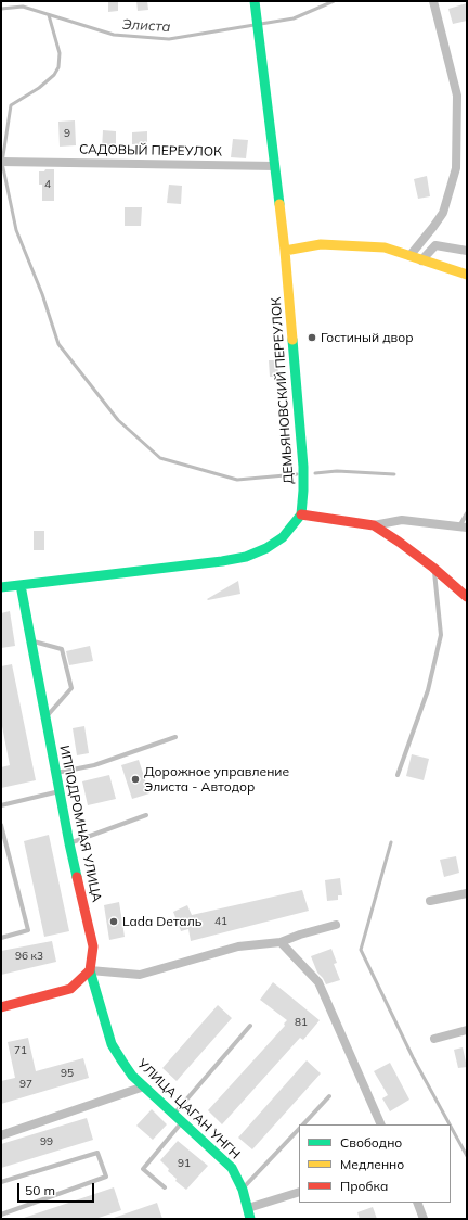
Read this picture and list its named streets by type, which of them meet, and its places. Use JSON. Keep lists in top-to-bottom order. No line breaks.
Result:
{"streets":{"main road":["ДЕМЬЯНОВСКИЙ ПЕРЕУЛОК","ИППОДРОМНАЯ УЛИЦА","УЛИЦА ЦАГАН УНГН"],"street":["САДОВЫЙ ПЕРЕУЛОК"]},"crossings":[["САДОВЫЙ ПЕРЕУЛОК","ДЕМЬЯНОВСКИЙ ПЕРЕУЛОК"],["ИППОДРОМНАЯ УЛИЦА","УЛИЦА ЦАГАН УНГН"]],"water":["Элиста"],"places":["Гостиный двор","Дорожное управление Элиста - Автодор","Lada Dеталь"],"house_numbers":["9","4","41","96 к3","81","71","95","97","99","91"],"legend":["Свободно","Медленно","Пробка"],"scale_bar":"50 m"}
